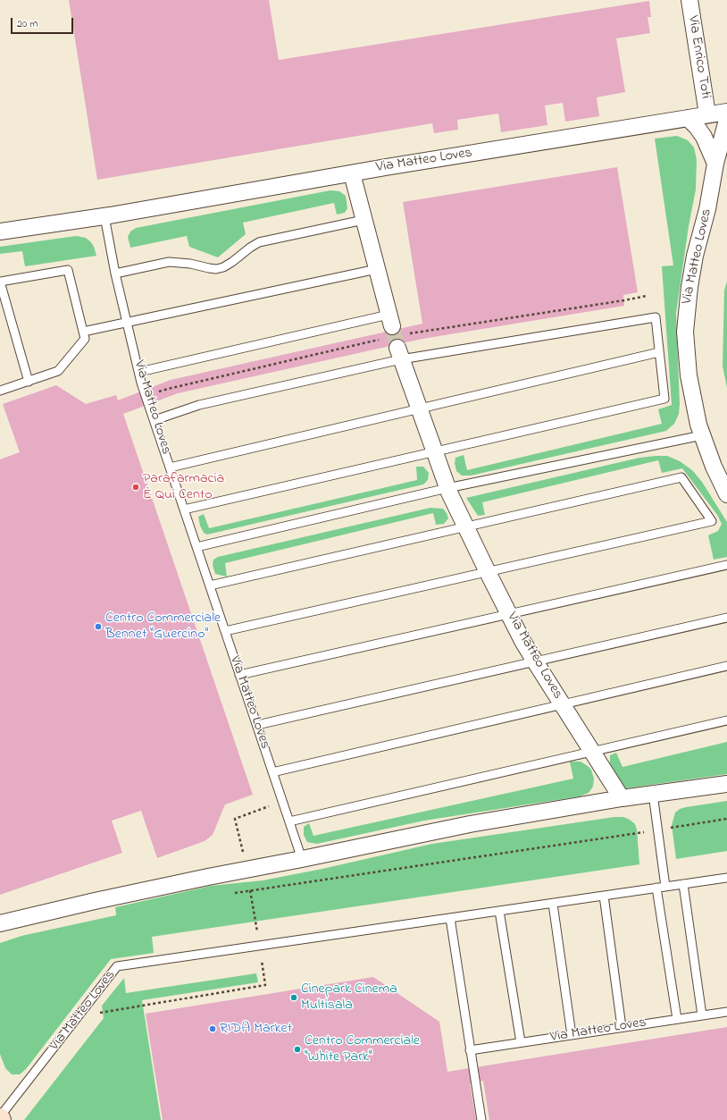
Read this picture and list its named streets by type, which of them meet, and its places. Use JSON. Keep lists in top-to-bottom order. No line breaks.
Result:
{"streets":{"street":["Via Enrico Toti","Via Matteo Loves"]},"crossings":[["Via Enrico Toti","Via Matteo Loves"]],"places":["Parafarmacia È Qui Cento","Centro Commerciale Bennet \"Guercino\"","Cinepark Cinema Multisala","RIDA Market","Centro Commerciale \"White Park\""],"scale_bar":"20 m"}
